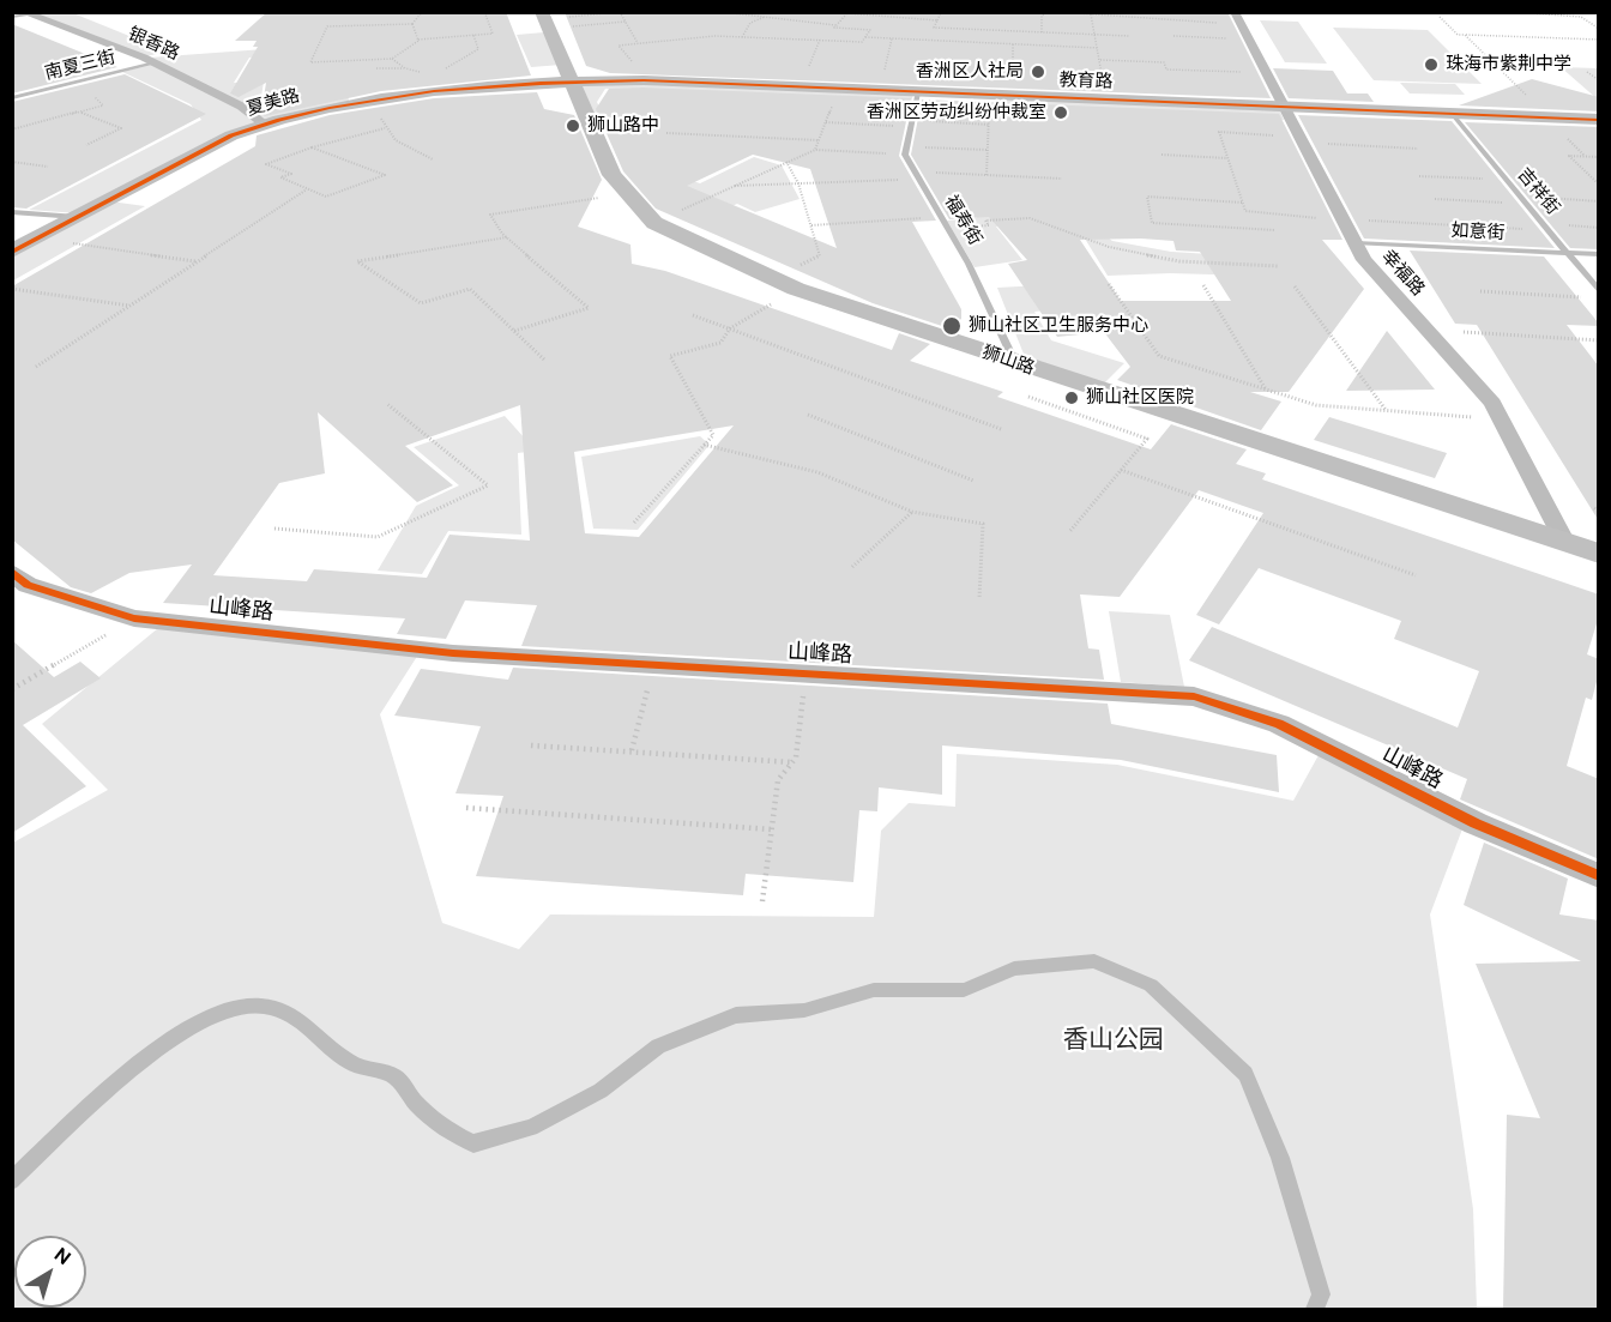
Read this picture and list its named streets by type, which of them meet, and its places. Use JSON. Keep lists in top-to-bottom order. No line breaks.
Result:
{"streets":{"street":["银香路","教育路","夏美路","幸福路","狮山路","山峰路"],"lane":["南夏三街","吉祥街","福寿街","如意街"]},"crossings":[["银香路","南夏三街"],["银香路","夏美路"],["教育路","夏美路"],["教育路","吉祥街"],["教育路","幸福路"],["教育路","狮山路"],["夏美路","狮山路"],["吉祥街","如意街"],["福寿街","狮山路"],["如意街","幸福路"],["幸福路","狮山路"]],"parks":["香山公园"],"places":["珠海市紫荆中学","香洲区人社局","香洲区劳动纠纷仲裁室","狮山路中","狮山社区卫生服务中心","狮山社区医院"],"north":"top right"}
